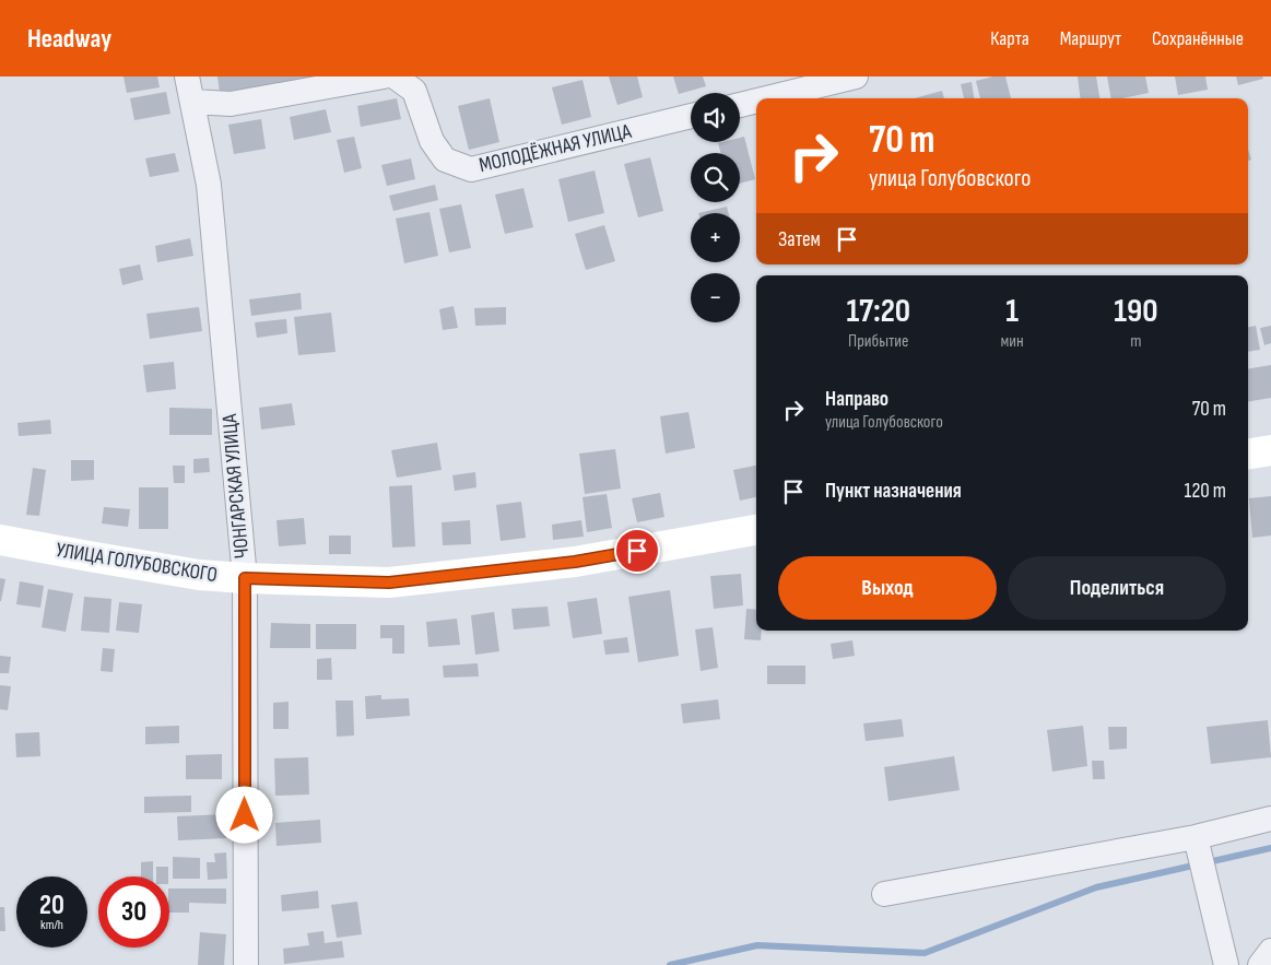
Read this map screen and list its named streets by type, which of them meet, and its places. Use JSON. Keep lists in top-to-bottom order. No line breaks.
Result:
{"streets":{"street":["МОЛОДЁЖНАЯ УЛИЦА","ЧОНГАРСКАЯ УЛИЦА","УЛИЦА ГОЛУБОВСКОГО"]},"crossings":[["ЧОНГАРСКАЯ УЛИЦА","УЛИЦА ГОЛУБОВСКОГО"]],"page":{"header":"Headway","nav":["Карта","Маршрут","Сохранённые"],"map_buttons":["+","−"],"turn":["70 m","улица Голубовского"],"then":"Затем","eta":["17:20","Прибытие","1","мин","190","m"],"list":[{"name":"Направо","note":"улица Голубовского","value":"70 m"},{"name":"Пункт назначения","value":"120 m"}],"buttons":["Выход","Поделиться"],"speed":"20 km/h","limit":"30"}}
